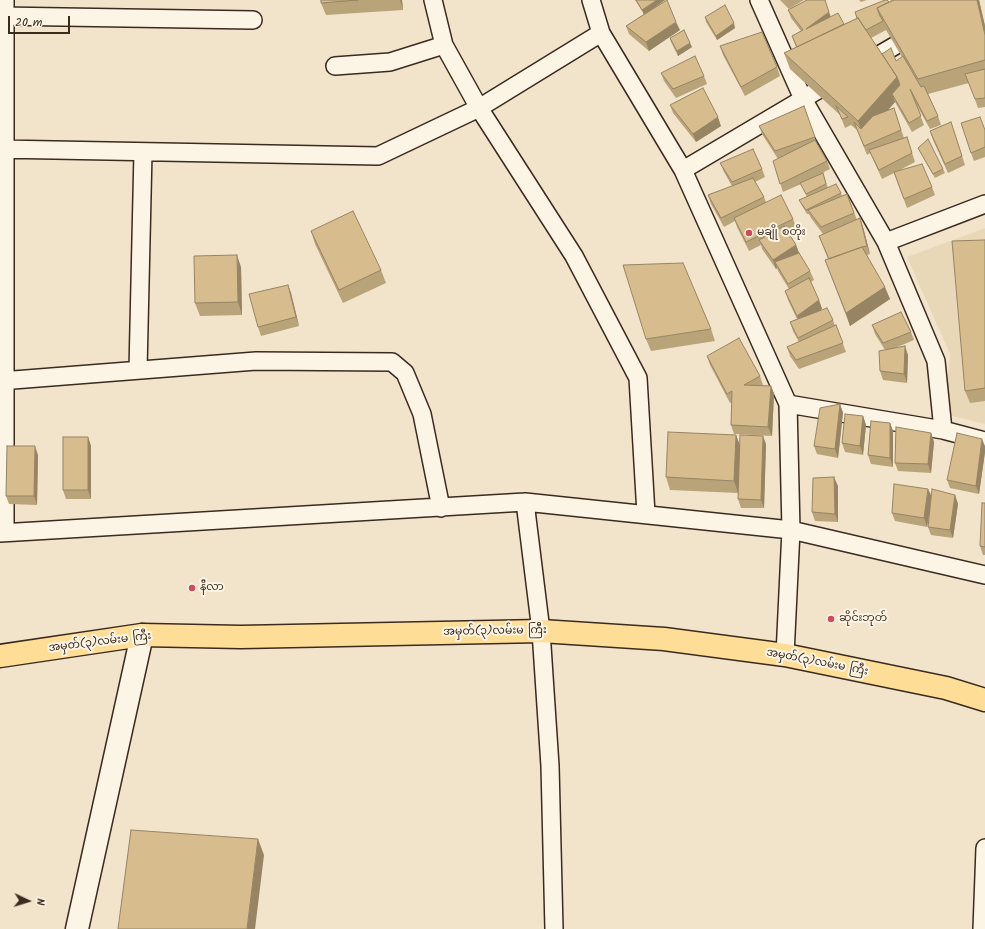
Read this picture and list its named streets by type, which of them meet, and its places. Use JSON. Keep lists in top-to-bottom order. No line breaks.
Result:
{"streets":{"main road":["အမှတ်(၃)လမ်းမ ကြီး"]},"places":["မချို စတိုး","နီလာ","ဆိုင်းဘုတ်"],"scale_bar":"20 m","north":"right"}
